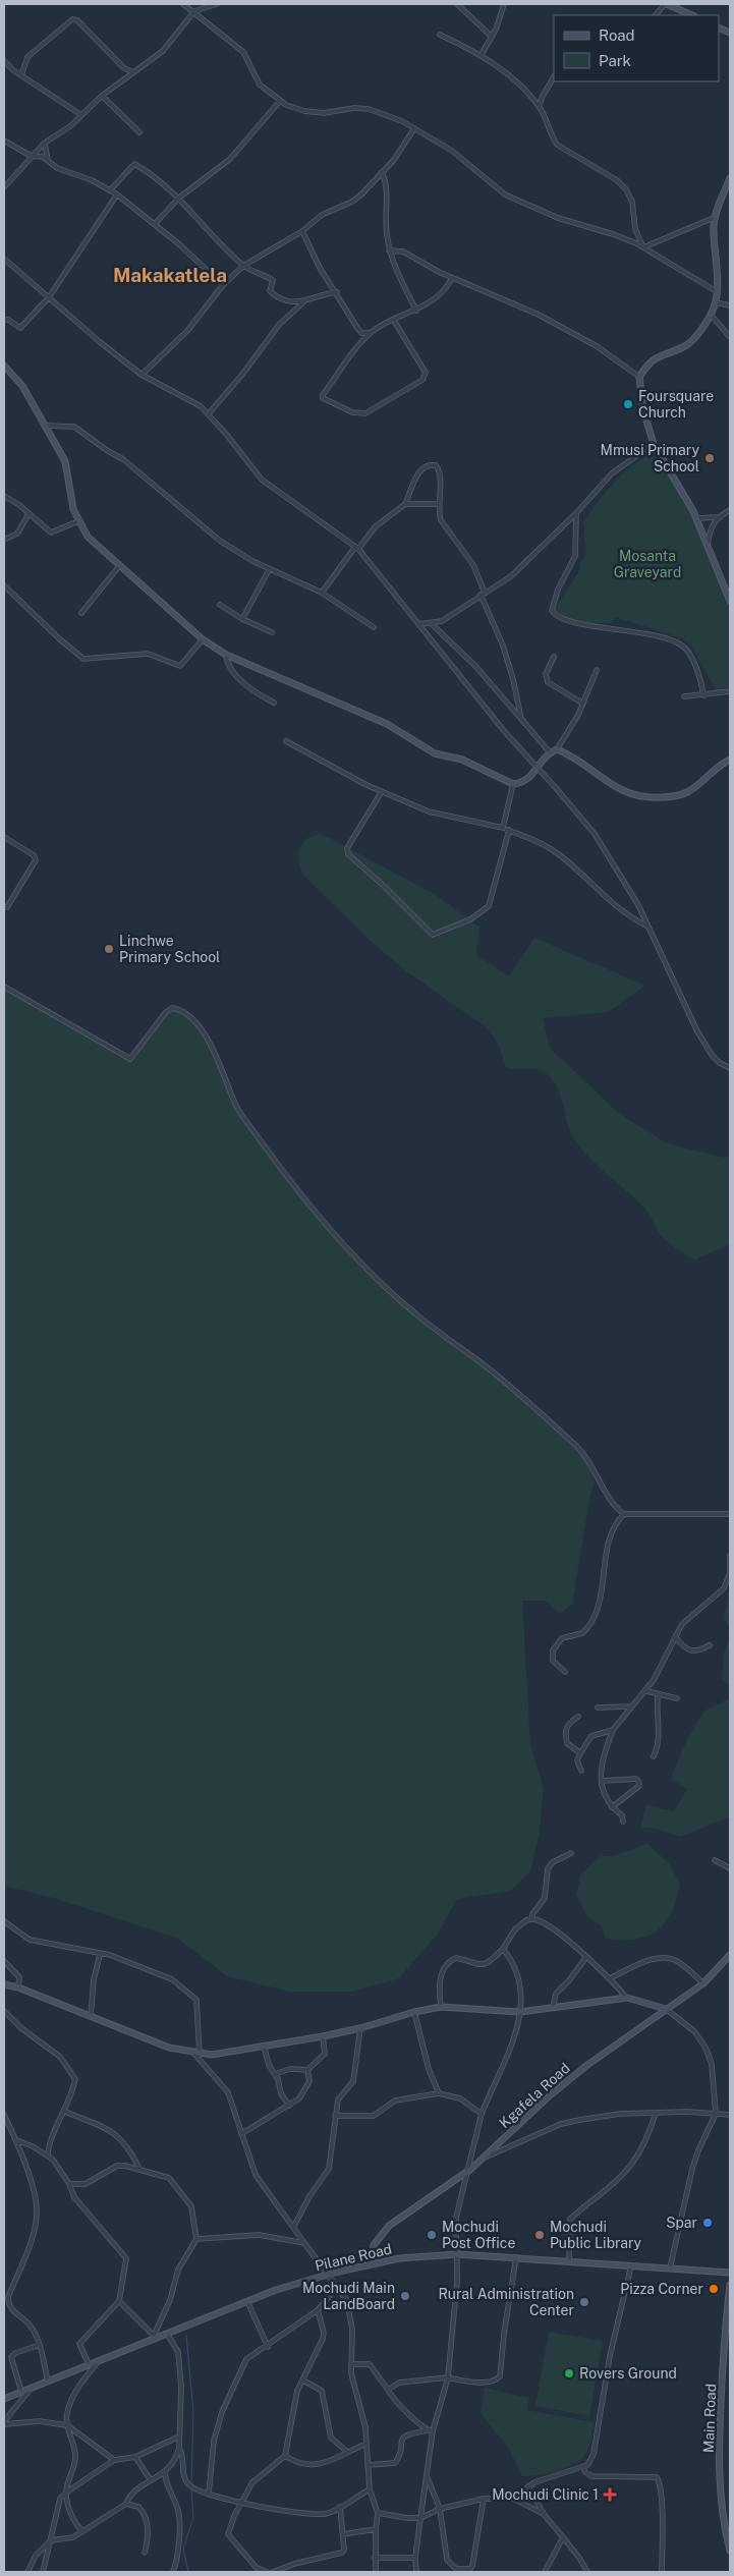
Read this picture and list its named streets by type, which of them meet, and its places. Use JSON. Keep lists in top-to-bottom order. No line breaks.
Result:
{"streets":{"street":["Kgafela Road","Pilane Road","Main Road"]},"crossings":[["Kgafela Road","Pilane Road"]],"districts":["Makakatlela"],"parks":["Mosanta Graveyard"],"places":{"other":["Foursquare Church","Mmusi Primary School","Linchwe Primary School","Spar","Mochudi Post Office","Mochudi Public Library","Pizza Corner","Mochudi Main LandBoard","Rural Administration Center","Rovers Ground"],"health":["Mochudi Clinic 1"]},"legend":["Road","Park"]}
